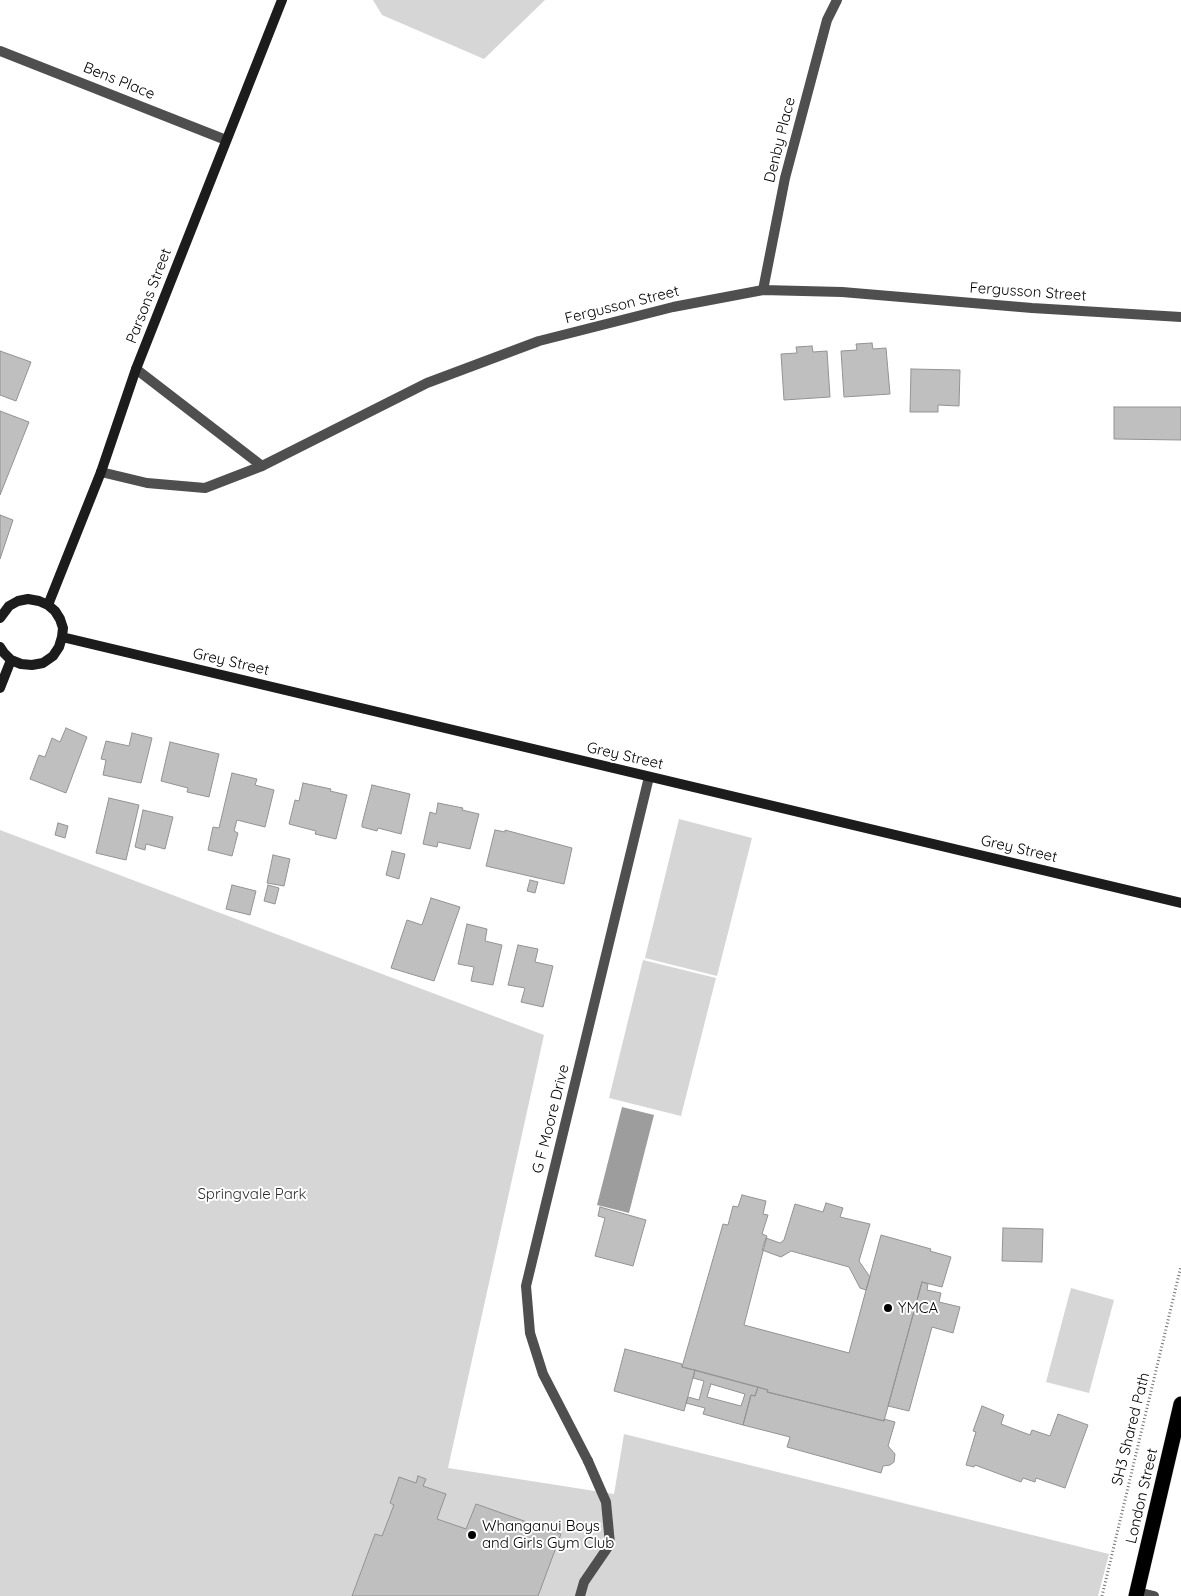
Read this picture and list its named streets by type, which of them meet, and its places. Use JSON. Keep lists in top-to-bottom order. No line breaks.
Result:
{"streets":{"highway":["London Street"],"main road":["Parsons Street","Grey Street"],"street":["Bens Place","Denby Place","Fergusson Street","G F Moore Drive"],"path":["SH3 Shared Path"]},"crossings":[["Bens Place","Parsons Street"],["Denby Place","Fergusson Street"],["Fergusson Street","Parsons Street"],["Grey Street","G F Moore Drive"]],"parks":["Springvale Park"],"places":["YMCA","Whanganui Boys and Girls Gym Club"]}
